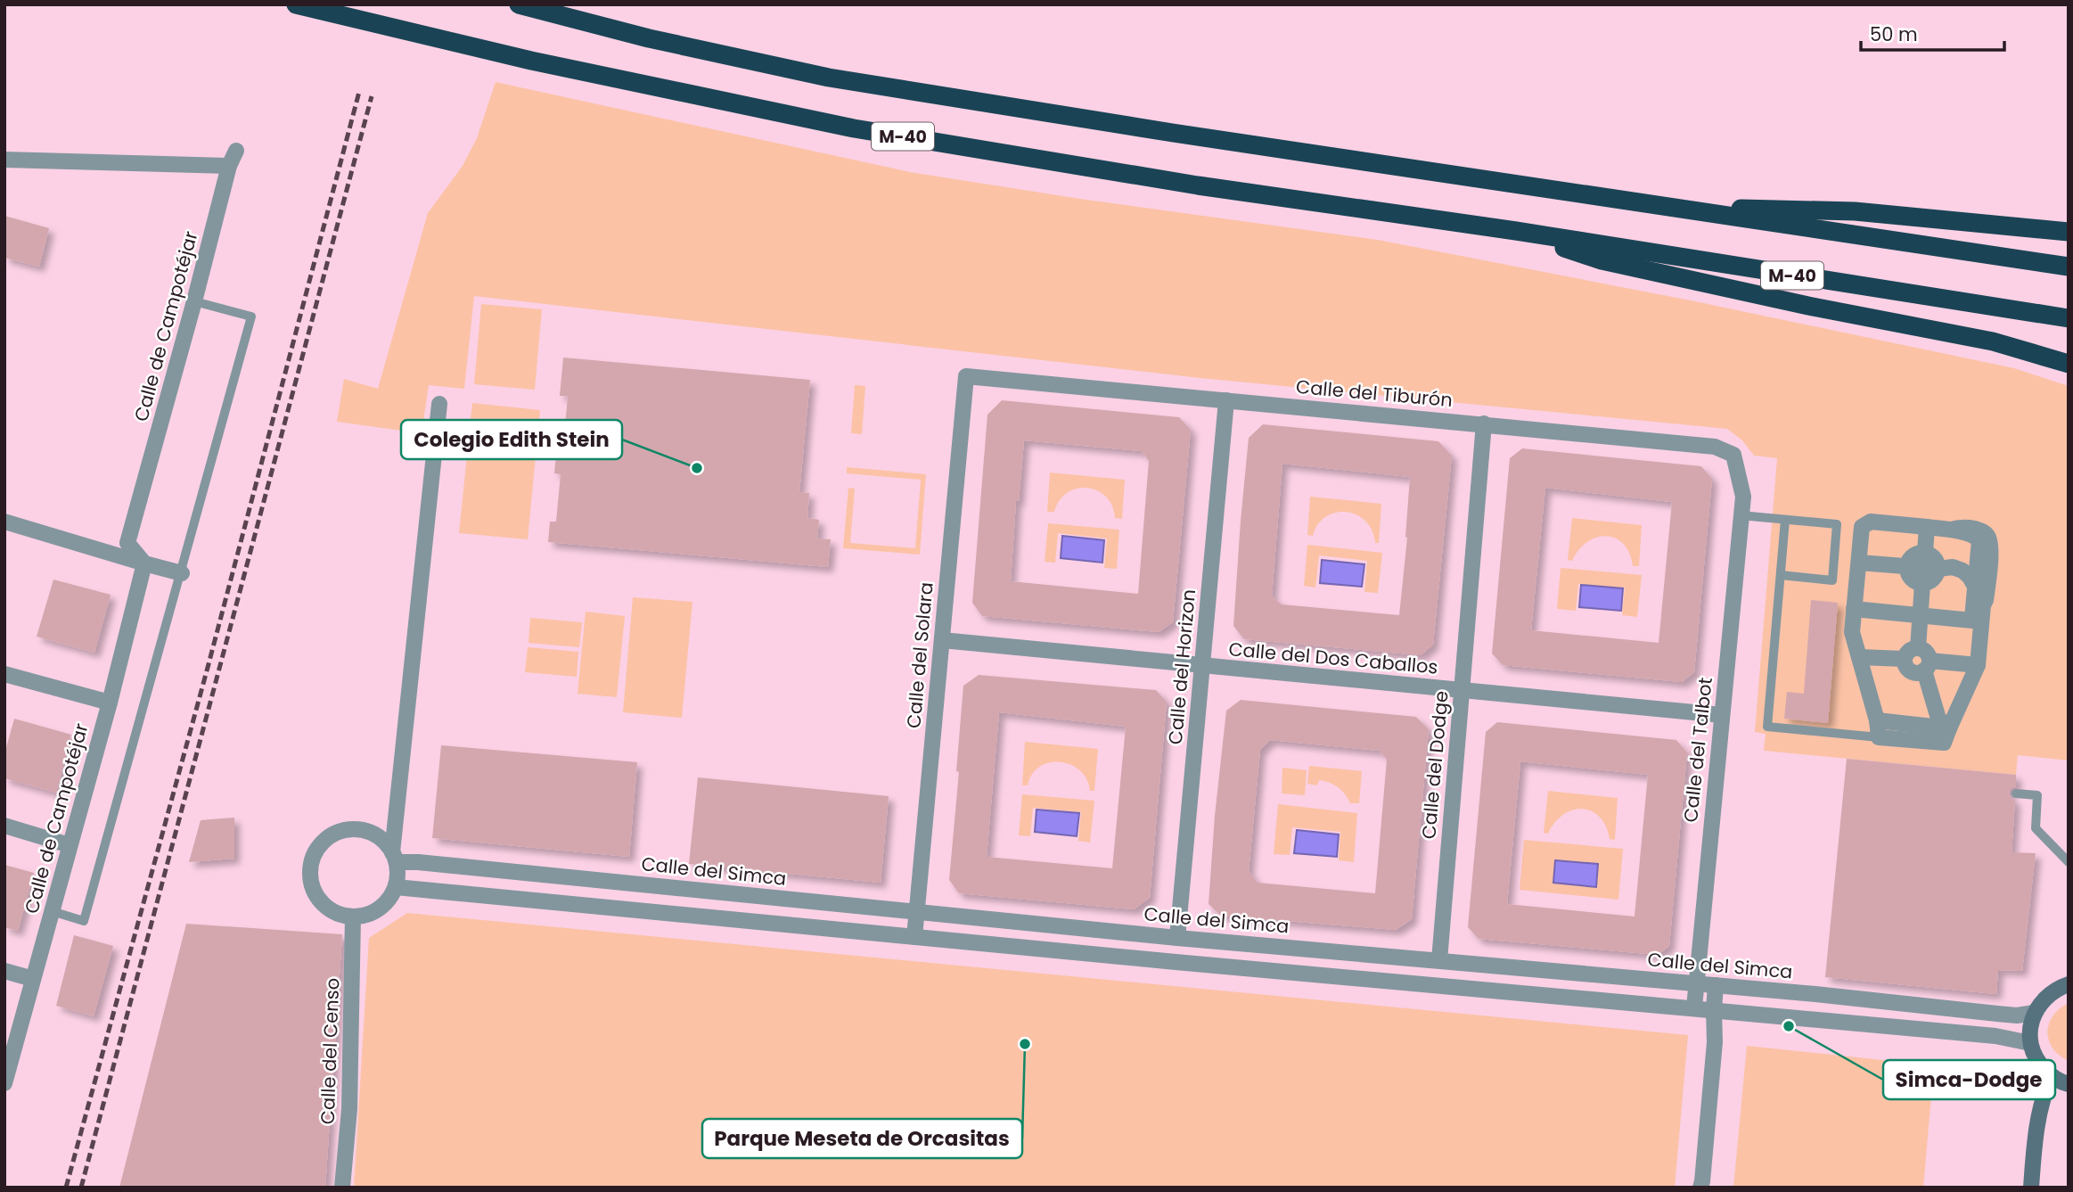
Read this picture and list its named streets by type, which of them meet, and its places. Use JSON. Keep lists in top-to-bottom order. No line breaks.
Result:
{"streets":{"highway":["M-40"],"street":["Calle de Campotéjar","Calle del Tiburón","Calle del Solara","Calle del Dos Caballos","Calle del Horizon","Calle del Talbot","Calle del Dodge","Calle del Simca","Calle del Censo"]},"crossings":[["Calle del Tiburón","Calle del Solara"],["Calle del Tiburón","Calle del Horizon"],["Calle del Tiburón","Calle del Talbot"],["Calle del Tiburón","Calle del Dodge"],["Calle del Solara","Calle del Dos Caballos"],["Calle del Solara","Calle del Simca"],["Calle del Dos Caballos","Calle del Horizon"],["Calle del Dos Caballos","Calle del Talbot"],["Calle del Dos Caballos","Calle del Dodge"],["Calle del Horizon","Calle del Simca"],["Calle del Talbot","Calle del Simca"],["Calle del Dodge","Calle del Simca"],["Calle del Simca","Calle del Censo"]],"places":["Colegio Edith Stein","Simca-Dodge","Parque Meseta de Orcasitas"],"scale_bar":"50 m"}
